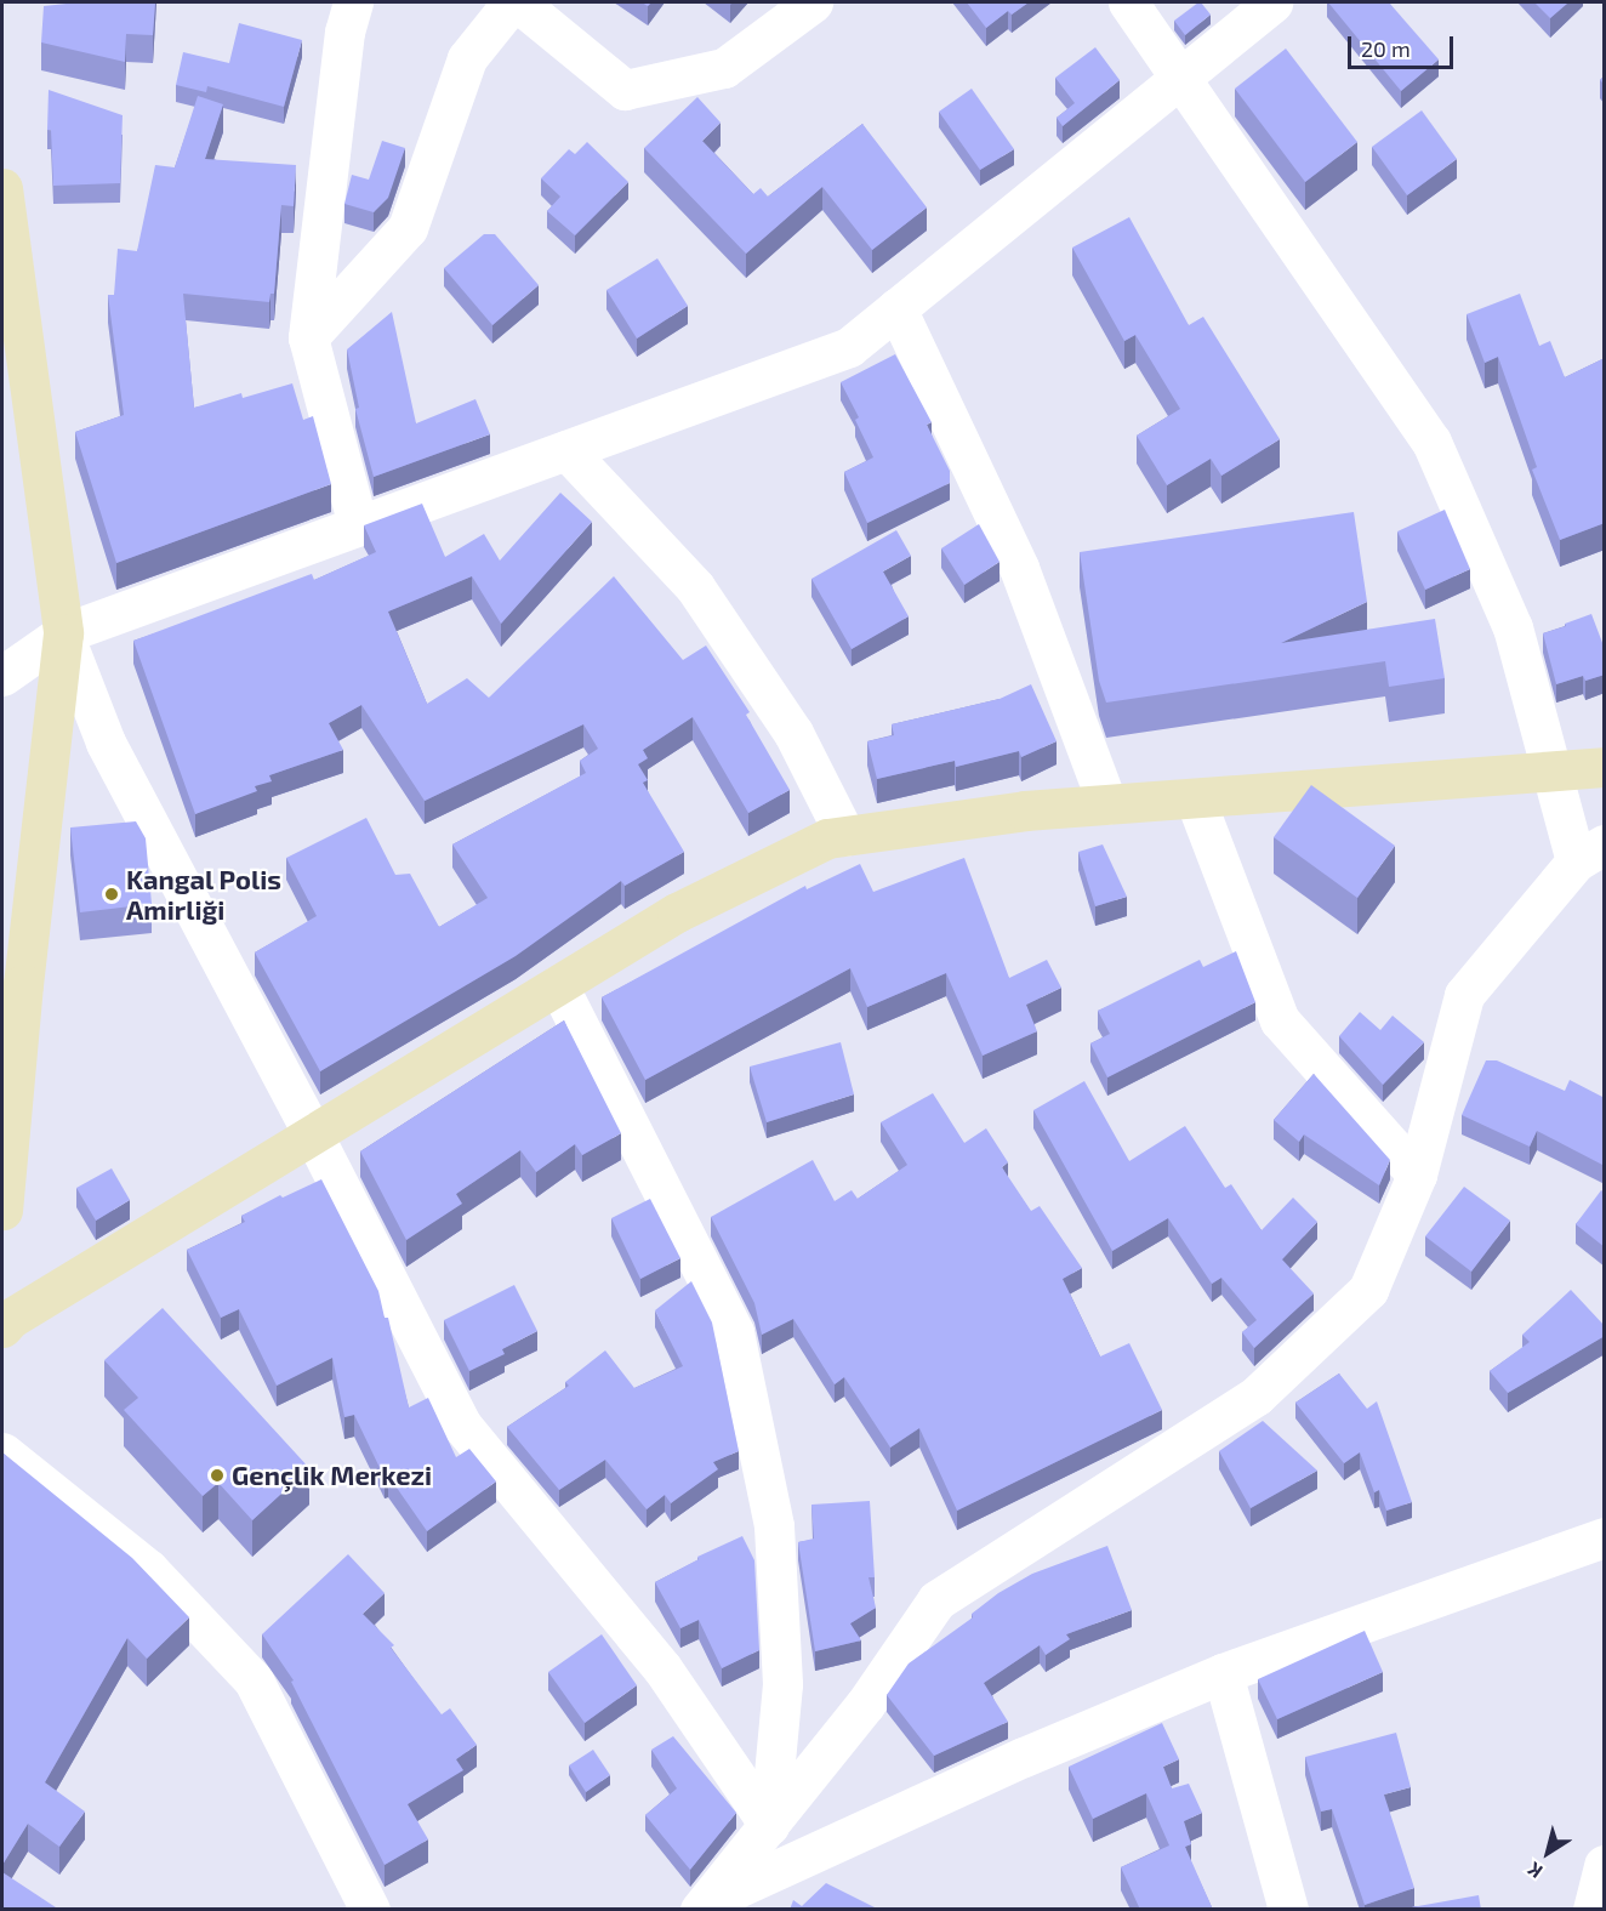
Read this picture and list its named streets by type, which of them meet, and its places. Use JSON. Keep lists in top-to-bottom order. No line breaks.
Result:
{"places":["Kangal Polis Amirliği","Gençlik Merkezi"],"scale_bar":"20 m","north":"bottom left"}
